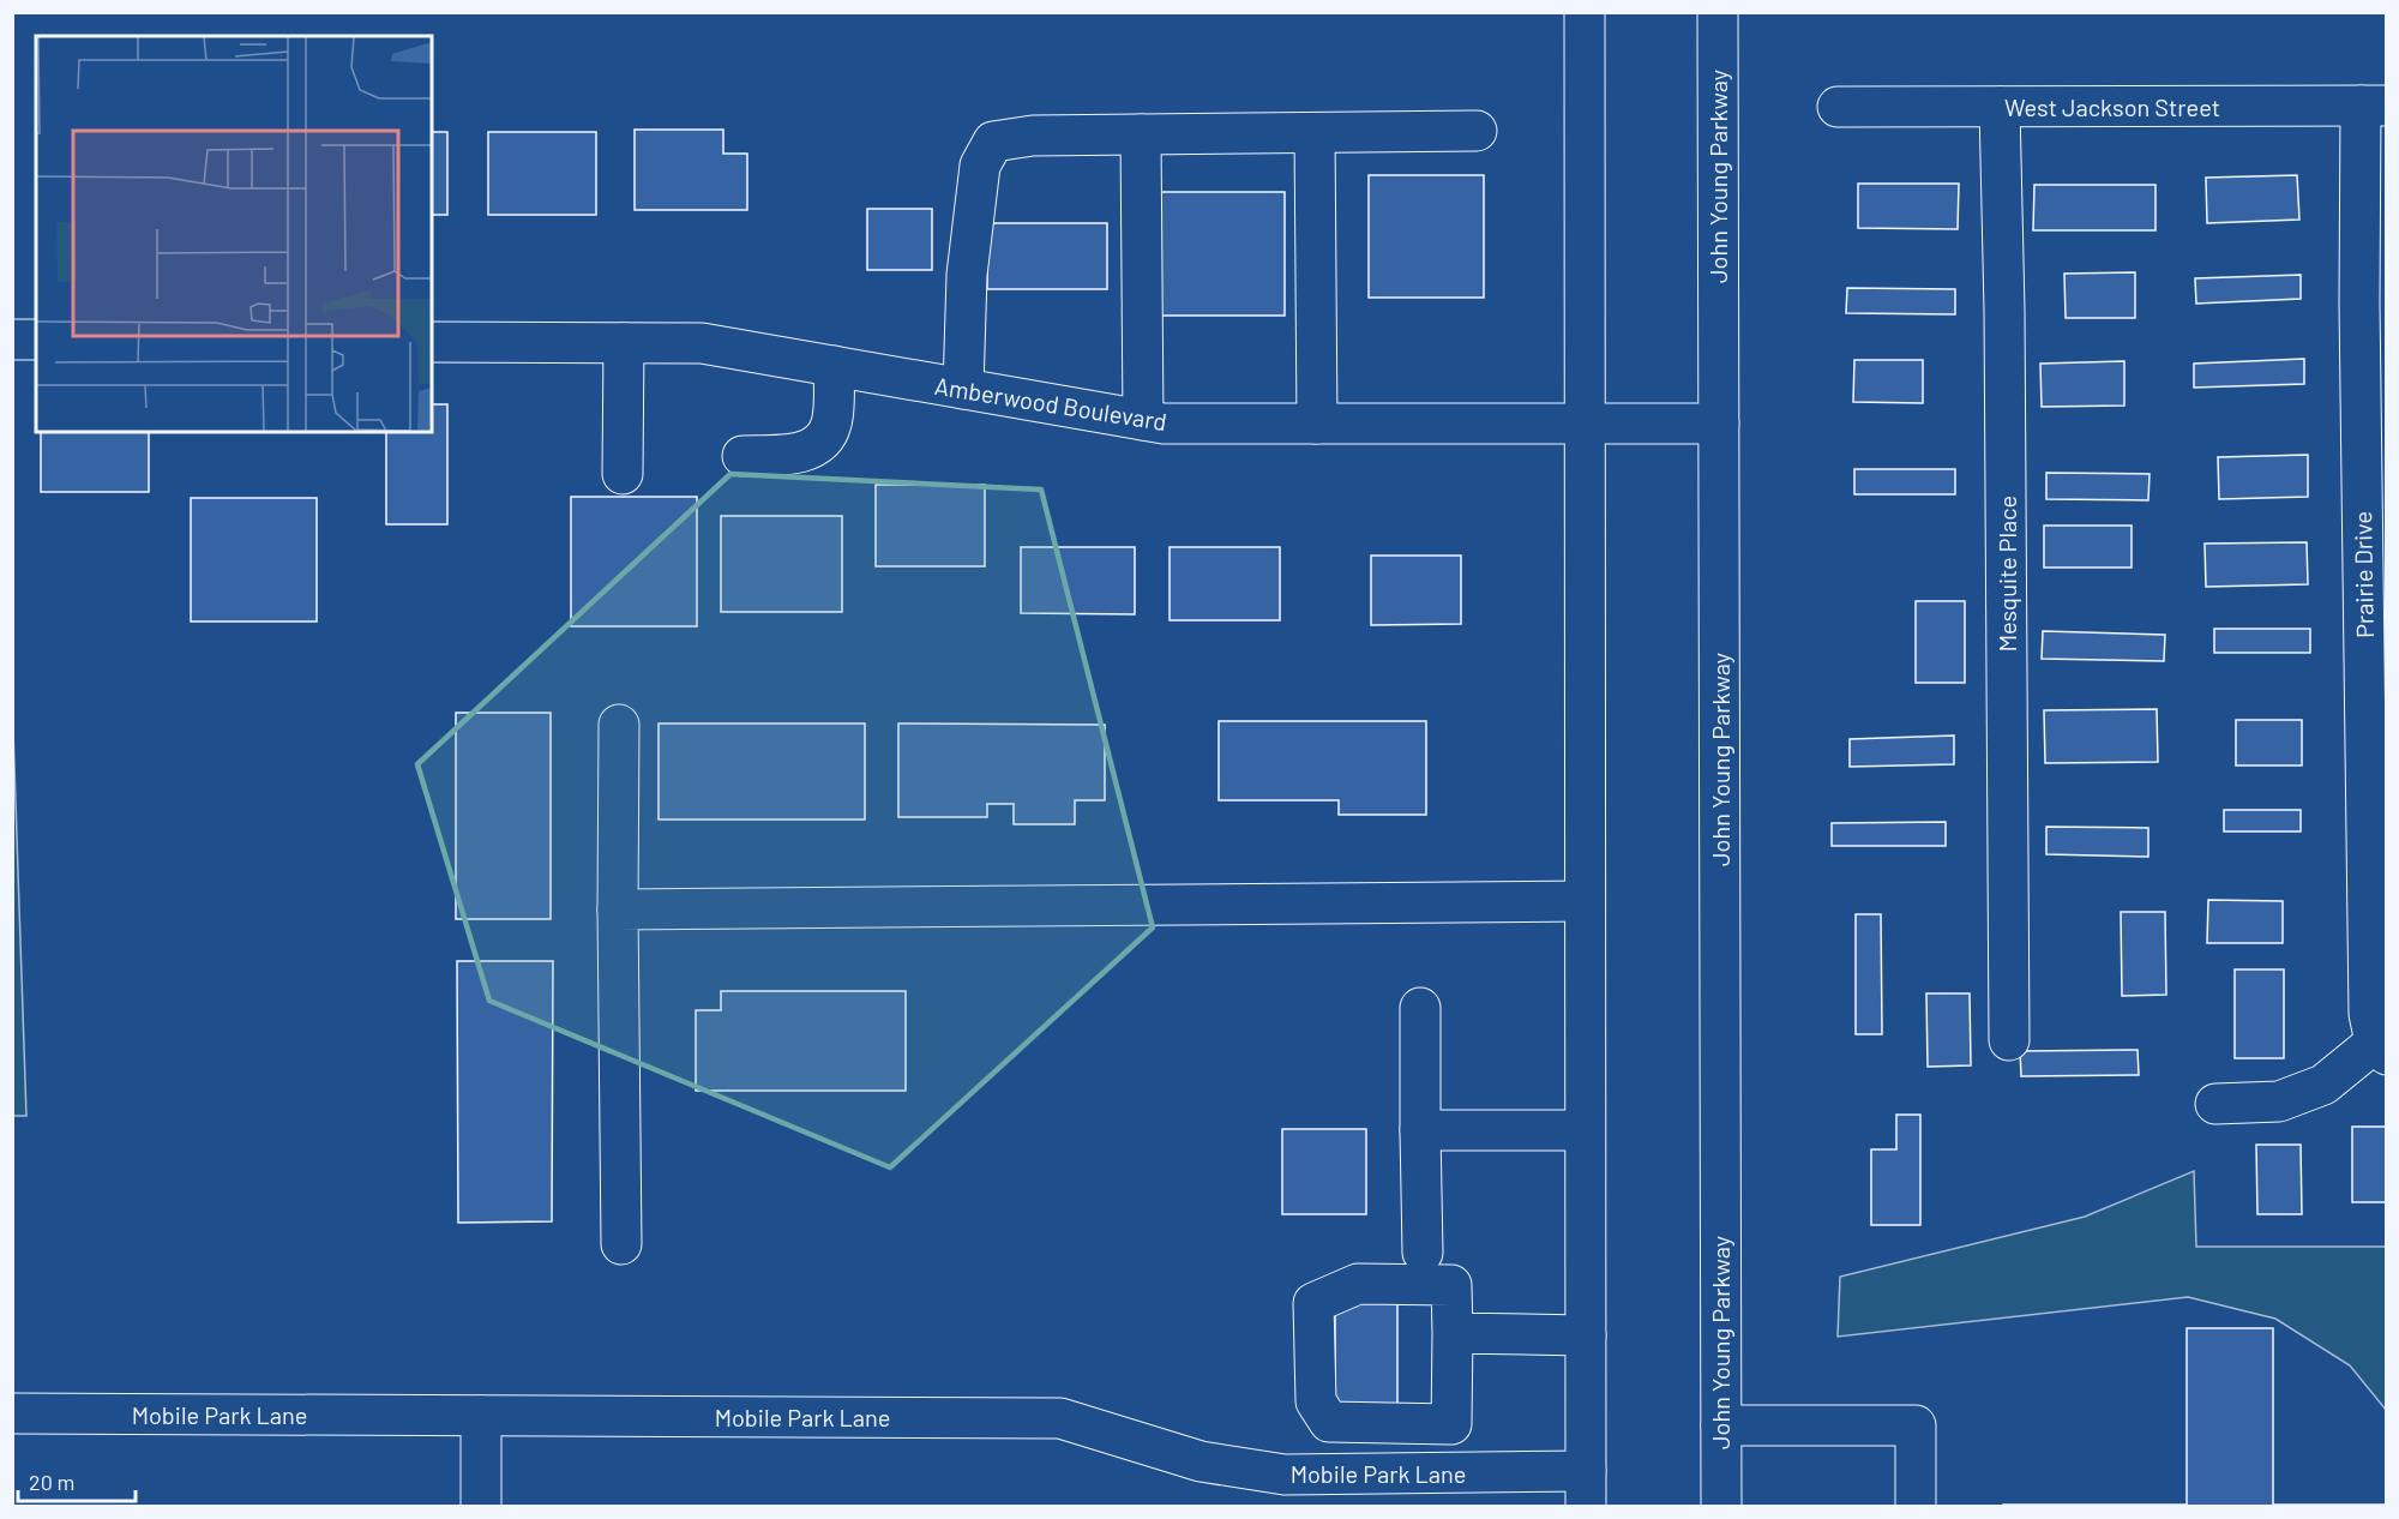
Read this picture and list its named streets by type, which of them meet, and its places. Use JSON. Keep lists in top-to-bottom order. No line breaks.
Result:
{"streets":{"main road":["West Jackson Street","John Young Parkway","Amberwood Boulevard","Mesquite Place","Prairie Drive","Mobile Park Lane"]},"crossings":[["West Jackson Street","Mesquite Place"],["West Jackson Street","Prairie Drive"],["John Young Parkway","Amberwood Boulevard"]],"scale_bar":"20 m"}
